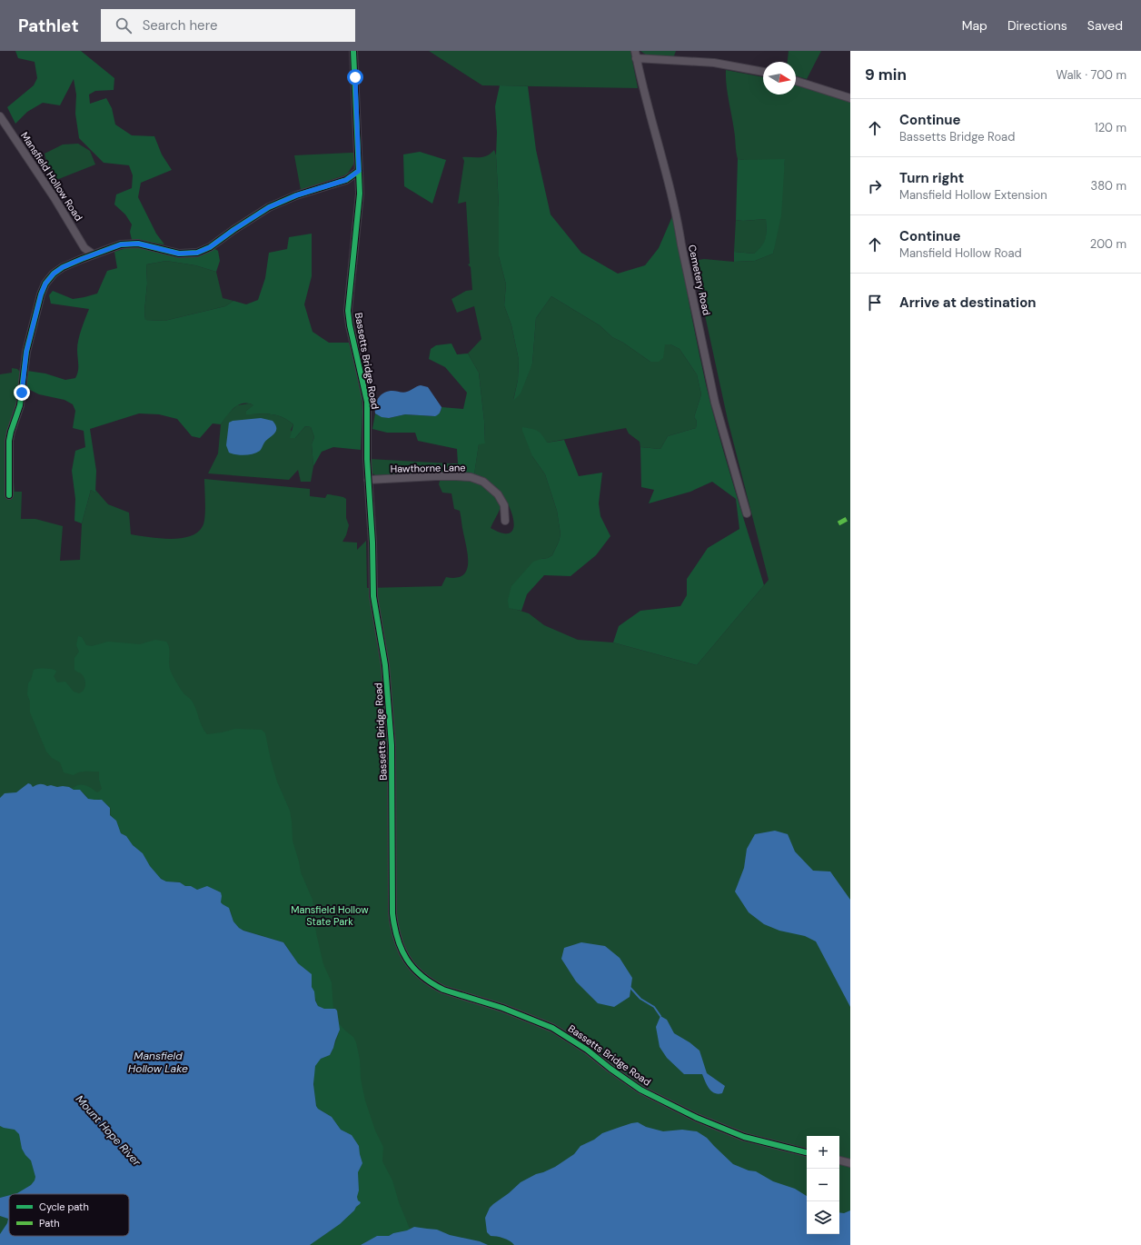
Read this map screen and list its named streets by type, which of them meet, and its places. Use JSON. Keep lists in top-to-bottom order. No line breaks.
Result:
{"streets":{"street":["Mansfield Hollow Road","Cemetery Road","Bassetts Bridge Road","Hawthorne Lane"]},"crossings":[["Bassetts Bridge Road","Hawthorne Lane"]],"water":["Mansfield Hollow Lake","Mount Hope River"],"parks":["Mansfield Hollow State Park"],"legend":["Cycle path","Path"],"north":"right","page":{"header":"Pathlet","search":"Search here","nav":["Map","Directions","Saved"],"heading":["9 min","Walk · 700 m"],"list":[["Continue","Bassetts Bridge Road","120 m"],["Turn right","Mansfield Hollow Extension","380 m"],["Continue","Mansfield Hollow Road","200 m"],"Arrive at destination"],"map_buttons":["+","−"]}}
